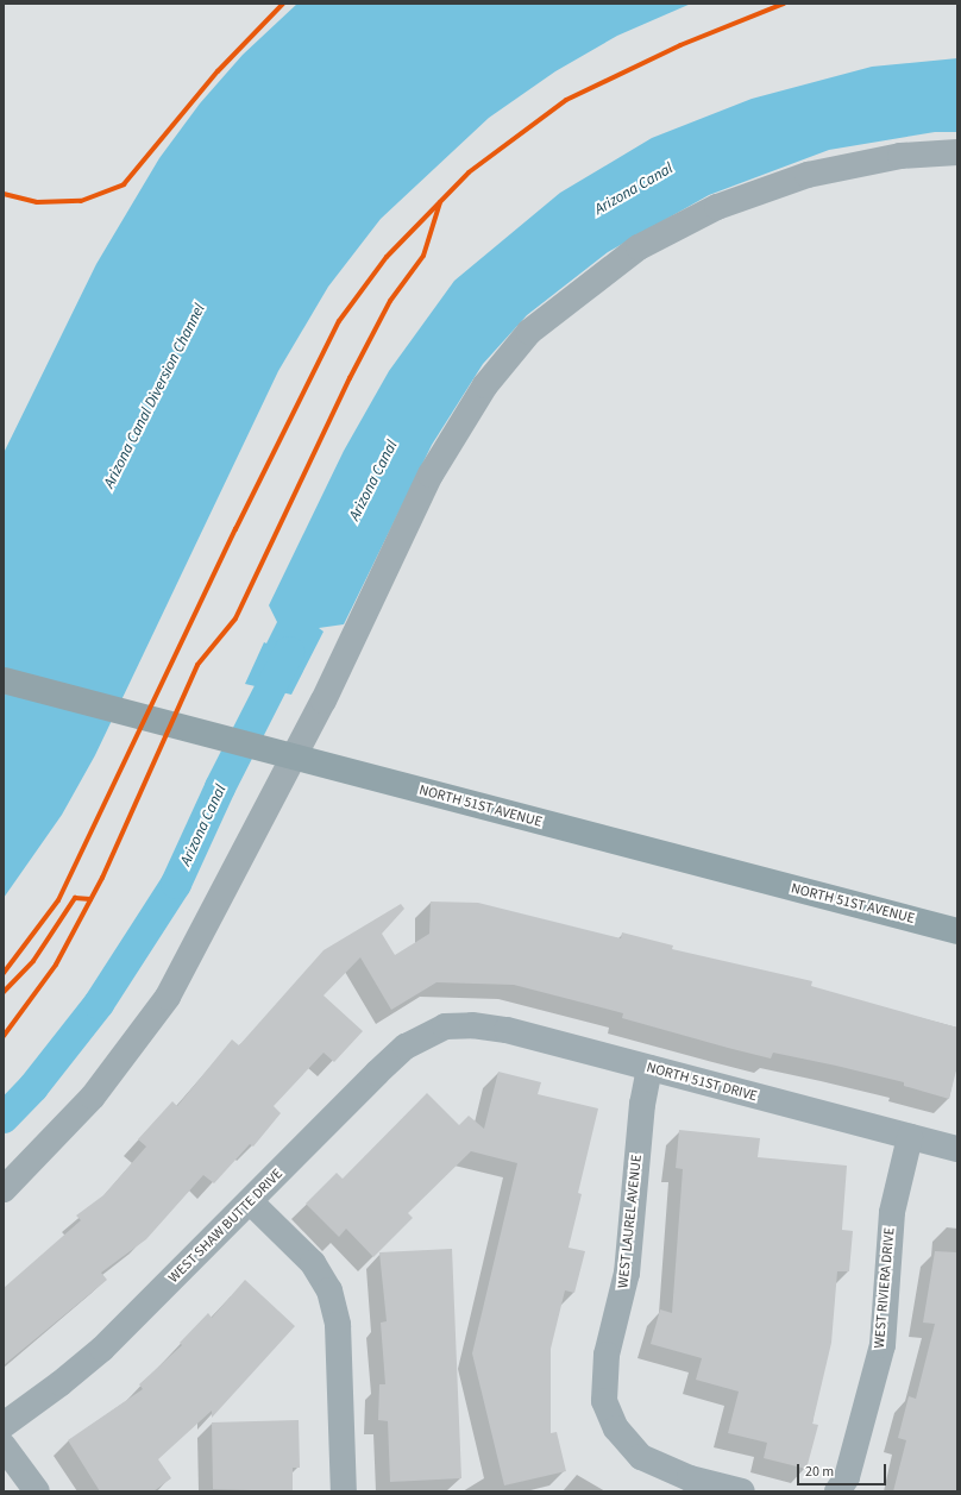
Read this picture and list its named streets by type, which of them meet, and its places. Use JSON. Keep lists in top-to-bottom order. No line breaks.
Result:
{"streets":{"main road":["NORTH 51ST AVENUE"],"street":["NORTH 51ST DRIVE","WEST LAUREL AVENUE","WEST SHAW BUTTE DRIVE","WEST RIVIERA DRIVE"]},"crossings":[["NORTH 51ST DRIVE","WEST LAUREL AVENUE"],["NORTH 51ST DRIVE","WEST SHAW BUTTE DRIVE"],["NORTH 51ST DRIVE","WEST RIVIERA DRIVE"]],"water":["Arizona Canal","Arizona Canal Diversion Channel"],"scale_bar":"20 m"}
